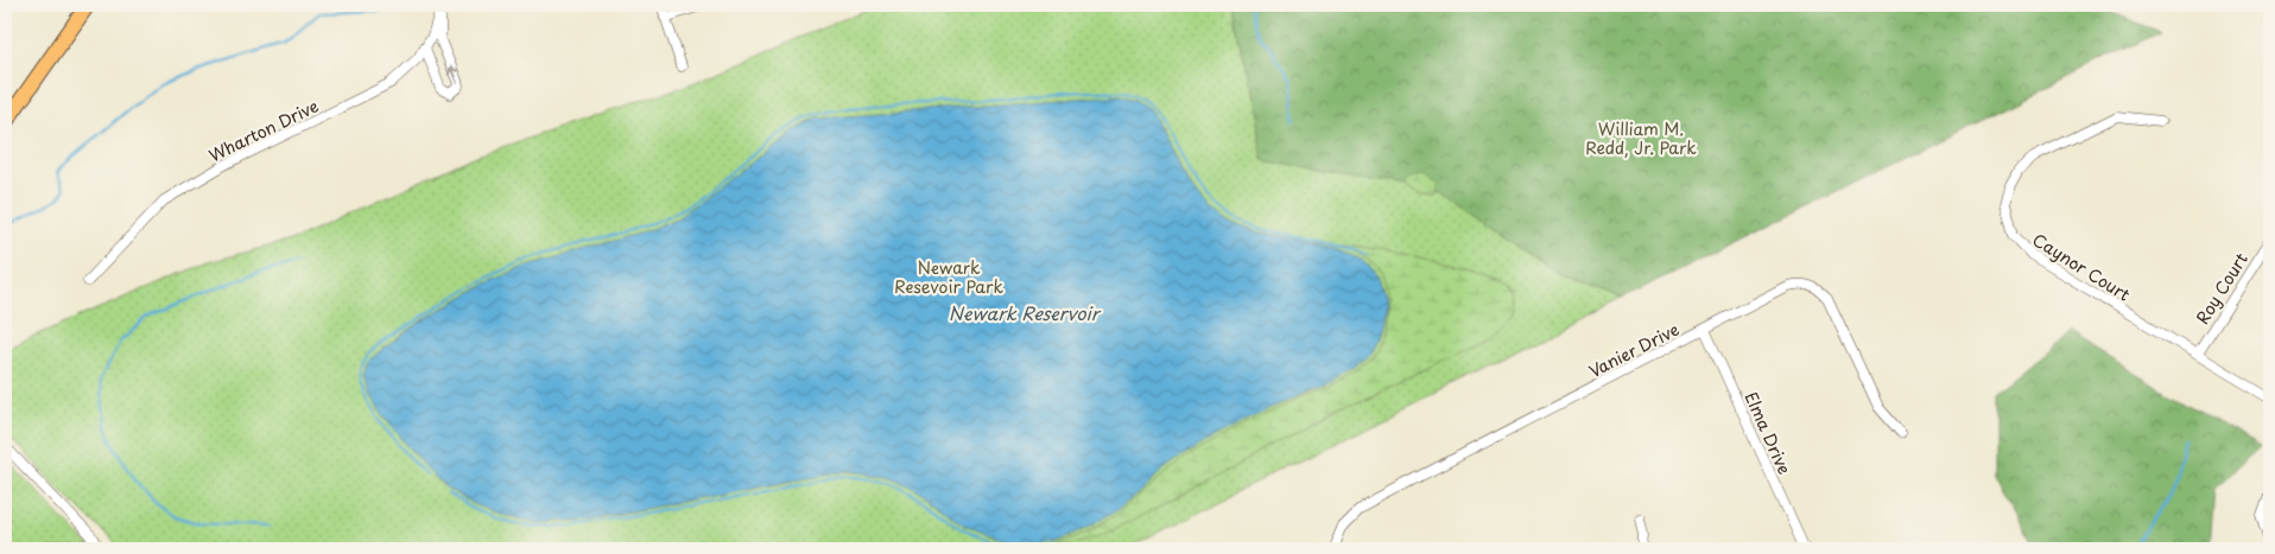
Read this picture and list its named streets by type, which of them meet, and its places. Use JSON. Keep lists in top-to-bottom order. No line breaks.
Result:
{"streets":{"street":["Wharton Drive","Caynor Court","Roy Court","Vanier Drive","Elma Drive"]},"crossings":[["Caynor Court","Roy Court"],["Vanier Drive","Elma Drive"]],"water":["Newark Reservoir"],"parks":["William M. Redd, Jr. Park","Newark Resevoir Park"]}
